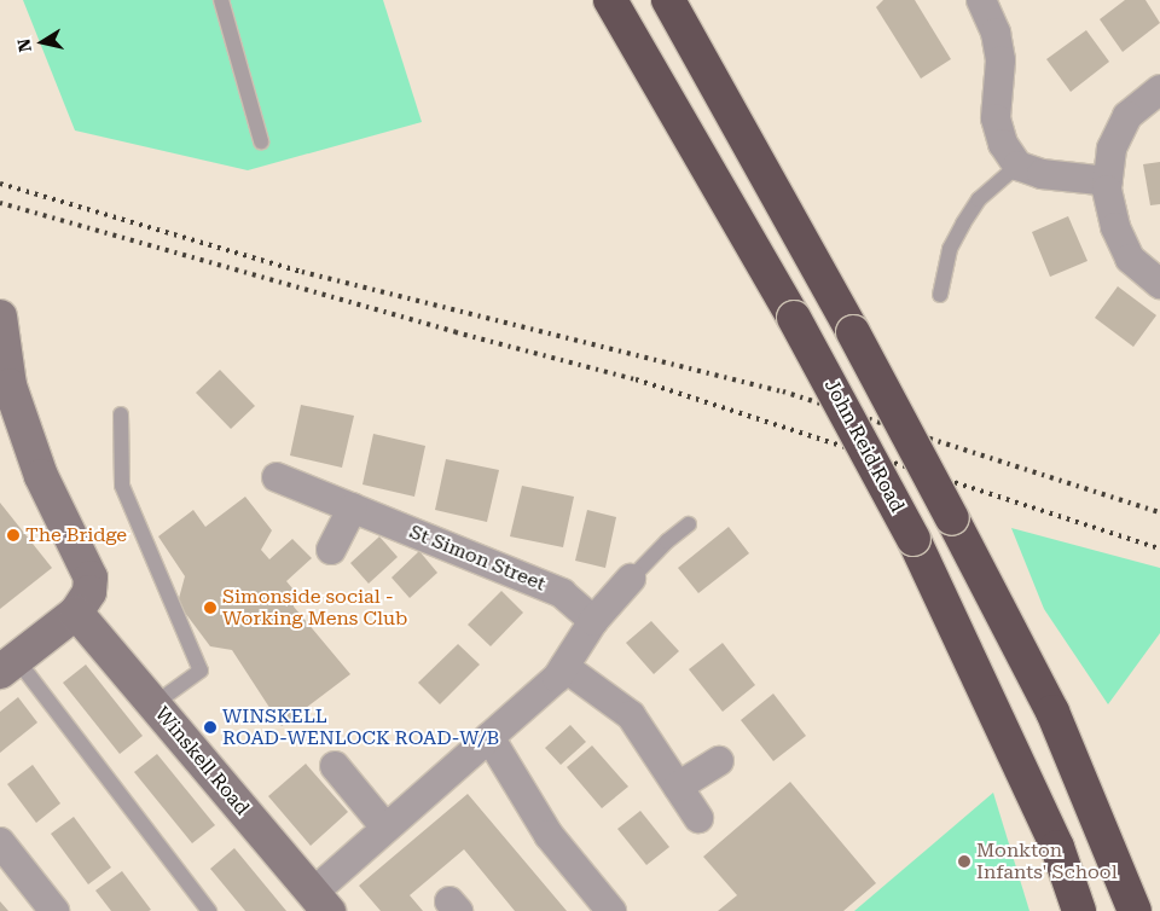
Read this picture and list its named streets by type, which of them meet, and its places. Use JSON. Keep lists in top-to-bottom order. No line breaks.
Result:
{"streets":{"highway":["John Reid Road"],"street":["St Simon Street","Winskell Road"]},"places":["The Bridge","Simonside social - Working Mens Club","WINSKELL ROAD-WENLOCK ROAD-W/B","Monkton Infants' School"],"north":"left"}
